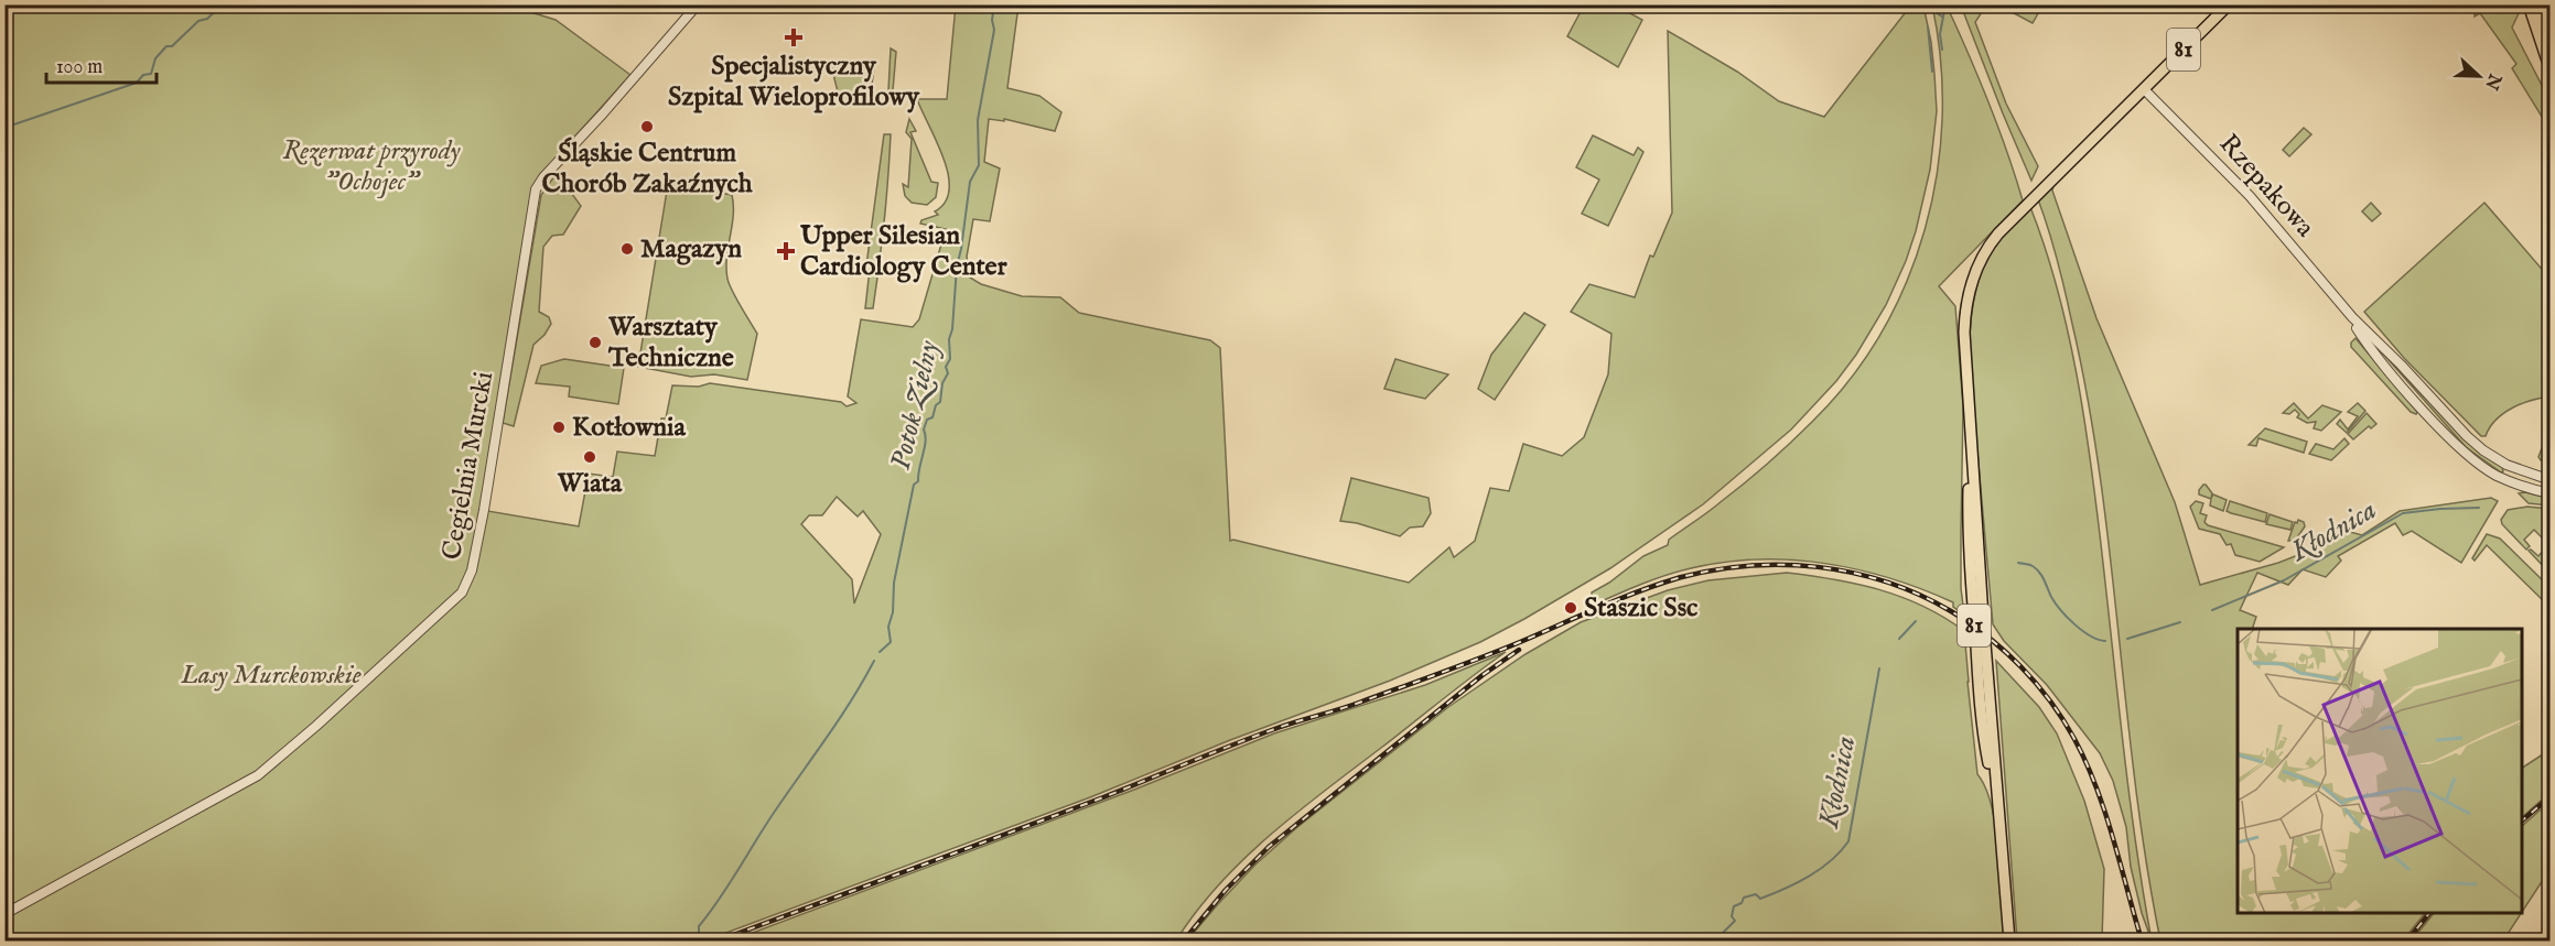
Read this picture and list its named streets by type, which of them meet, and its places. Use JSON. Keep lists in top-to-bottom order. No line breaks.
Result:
{"streets":{"main road":["81"],"street":["Rzepakowa","Cegielnia Murcki"]},"crossings":[["81","Rzepakowa"]],"water":["Potok Zielny","Kłodnica"],"parks":["Rezerwat przyrody \"Ochojec\"","Lasy Murckowskie"],"places":{"health":["Specjalistyczny Szpital Wieloprofilowy","Upper Silesian Cardiology Center"],"other":["Śląskie Centrum Chorób Zakaźnych","Magazyn","Warsztaty Techniczne","Kotłownia","Wiata","Staszic Ssc"]},"scale_bar":"100 m","north":"right"}
